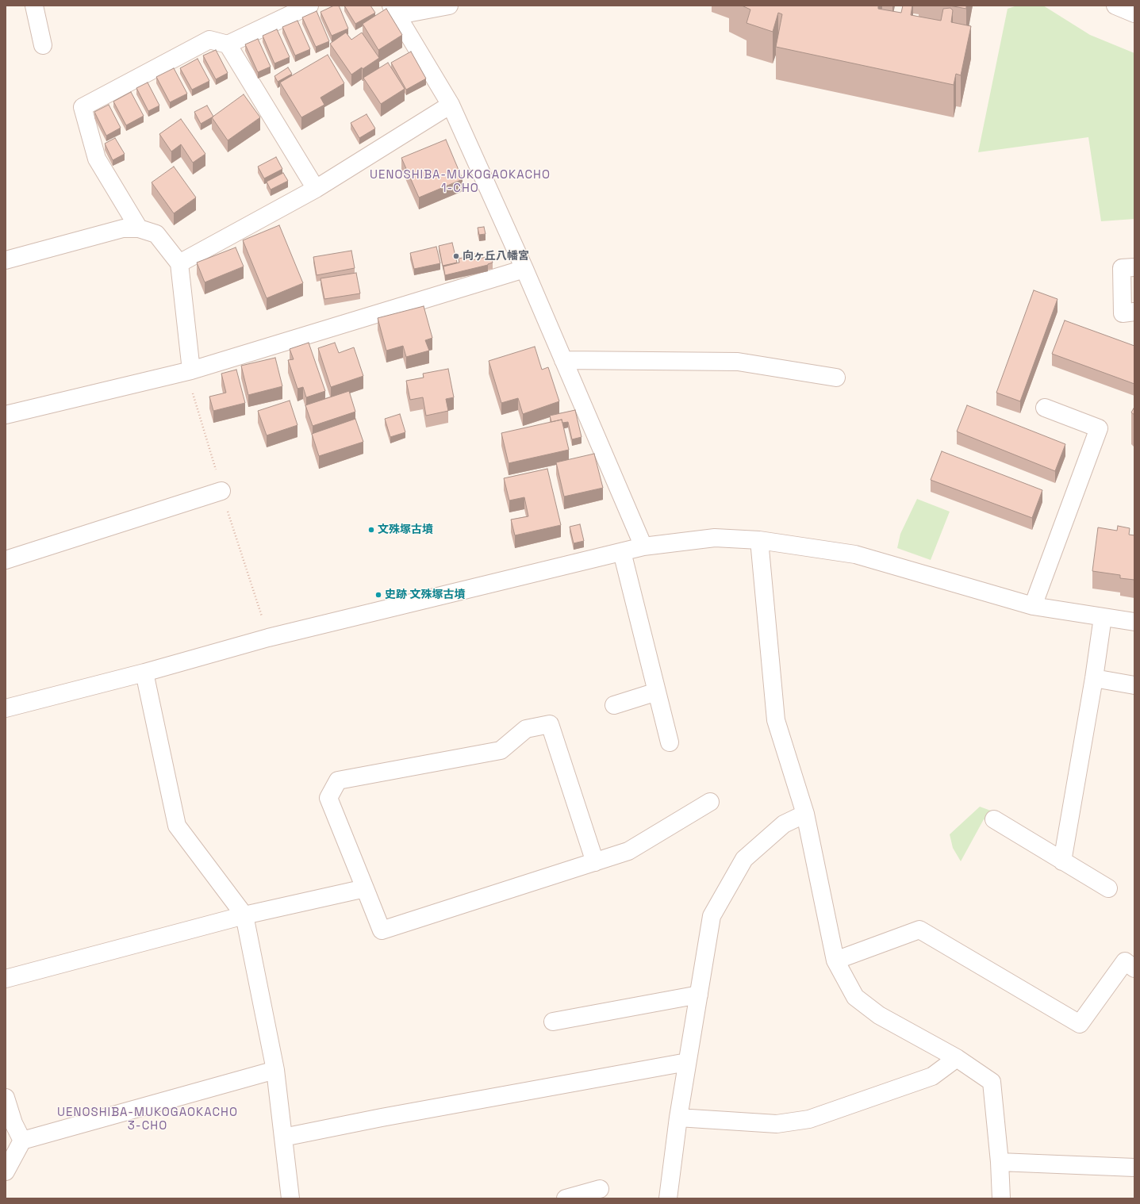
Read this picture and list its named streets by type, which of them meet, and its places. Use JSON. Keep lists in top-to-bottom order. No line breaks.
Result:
{"districts":["UENOSHIBA-MUKOGAOKACHO 1-CHO","UENOSHIBA-MUKOGAOKACHO 3-CHO"],"places":["向ヶ丘八幡宮","文殊塚古墳","史跡 文殊塚古墳"]}
